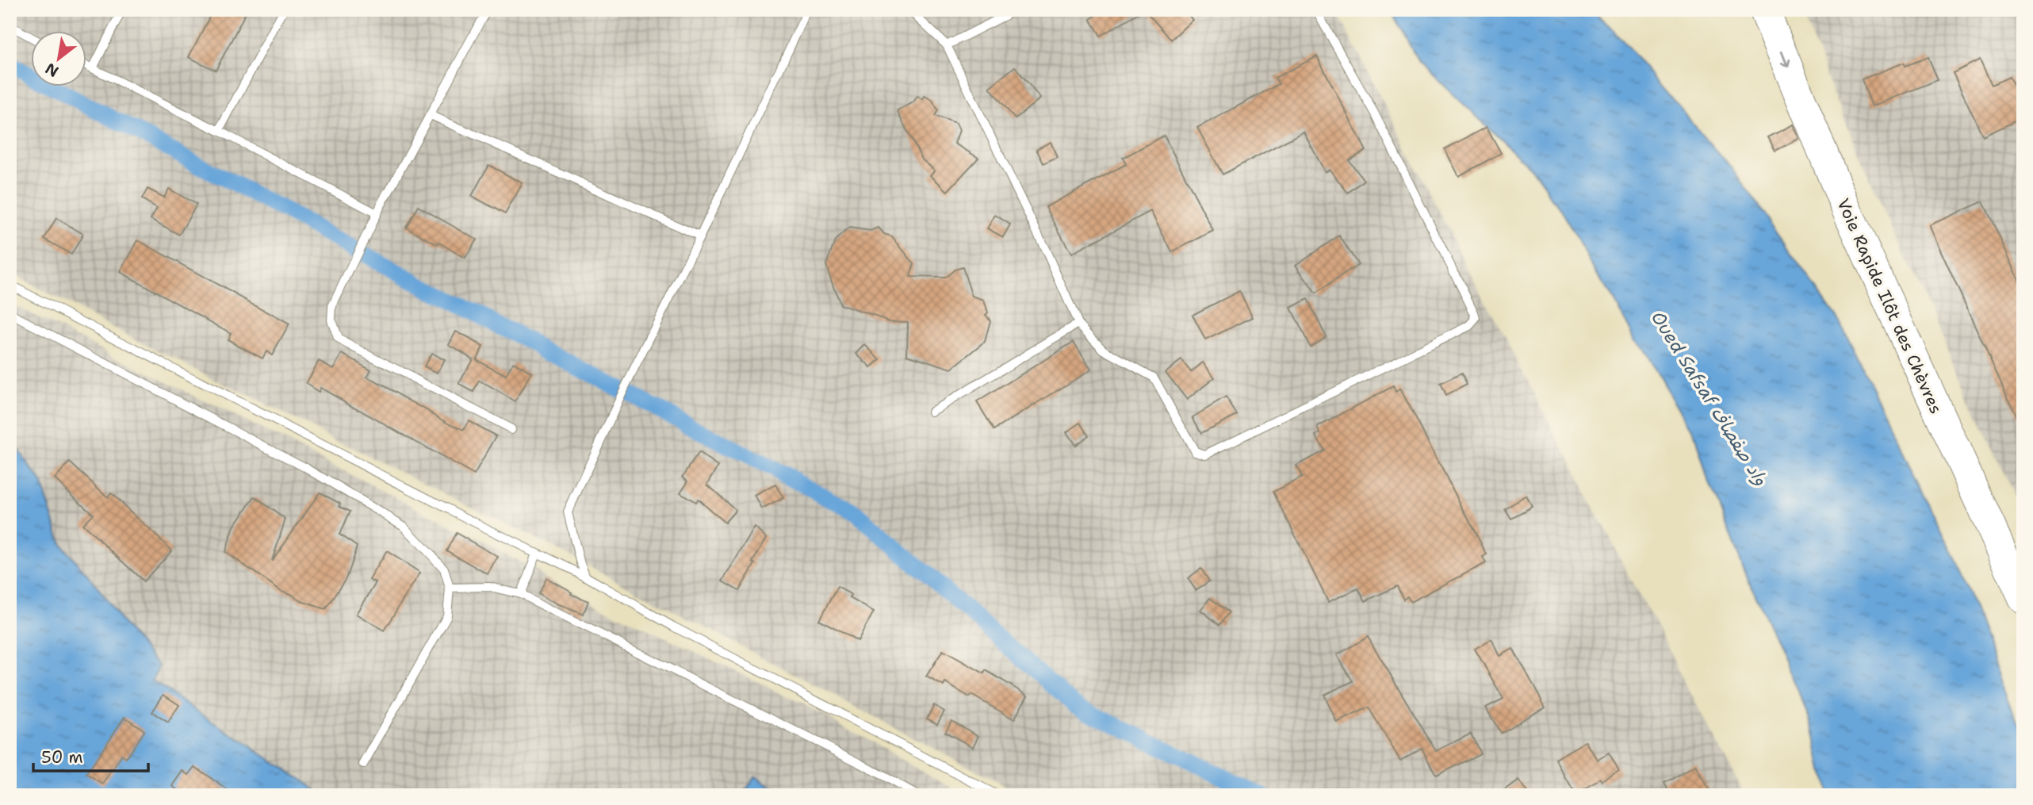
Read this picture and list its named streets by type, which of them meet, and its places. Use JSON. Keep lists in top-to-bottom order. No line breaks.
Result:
{"streets":{"highway":["Voie Rapide Ilôt des Chèvres"]},"water":["Oued Safsaf واد صفصاف"],"scale_bar":"50 m","north":"bottom left"}
